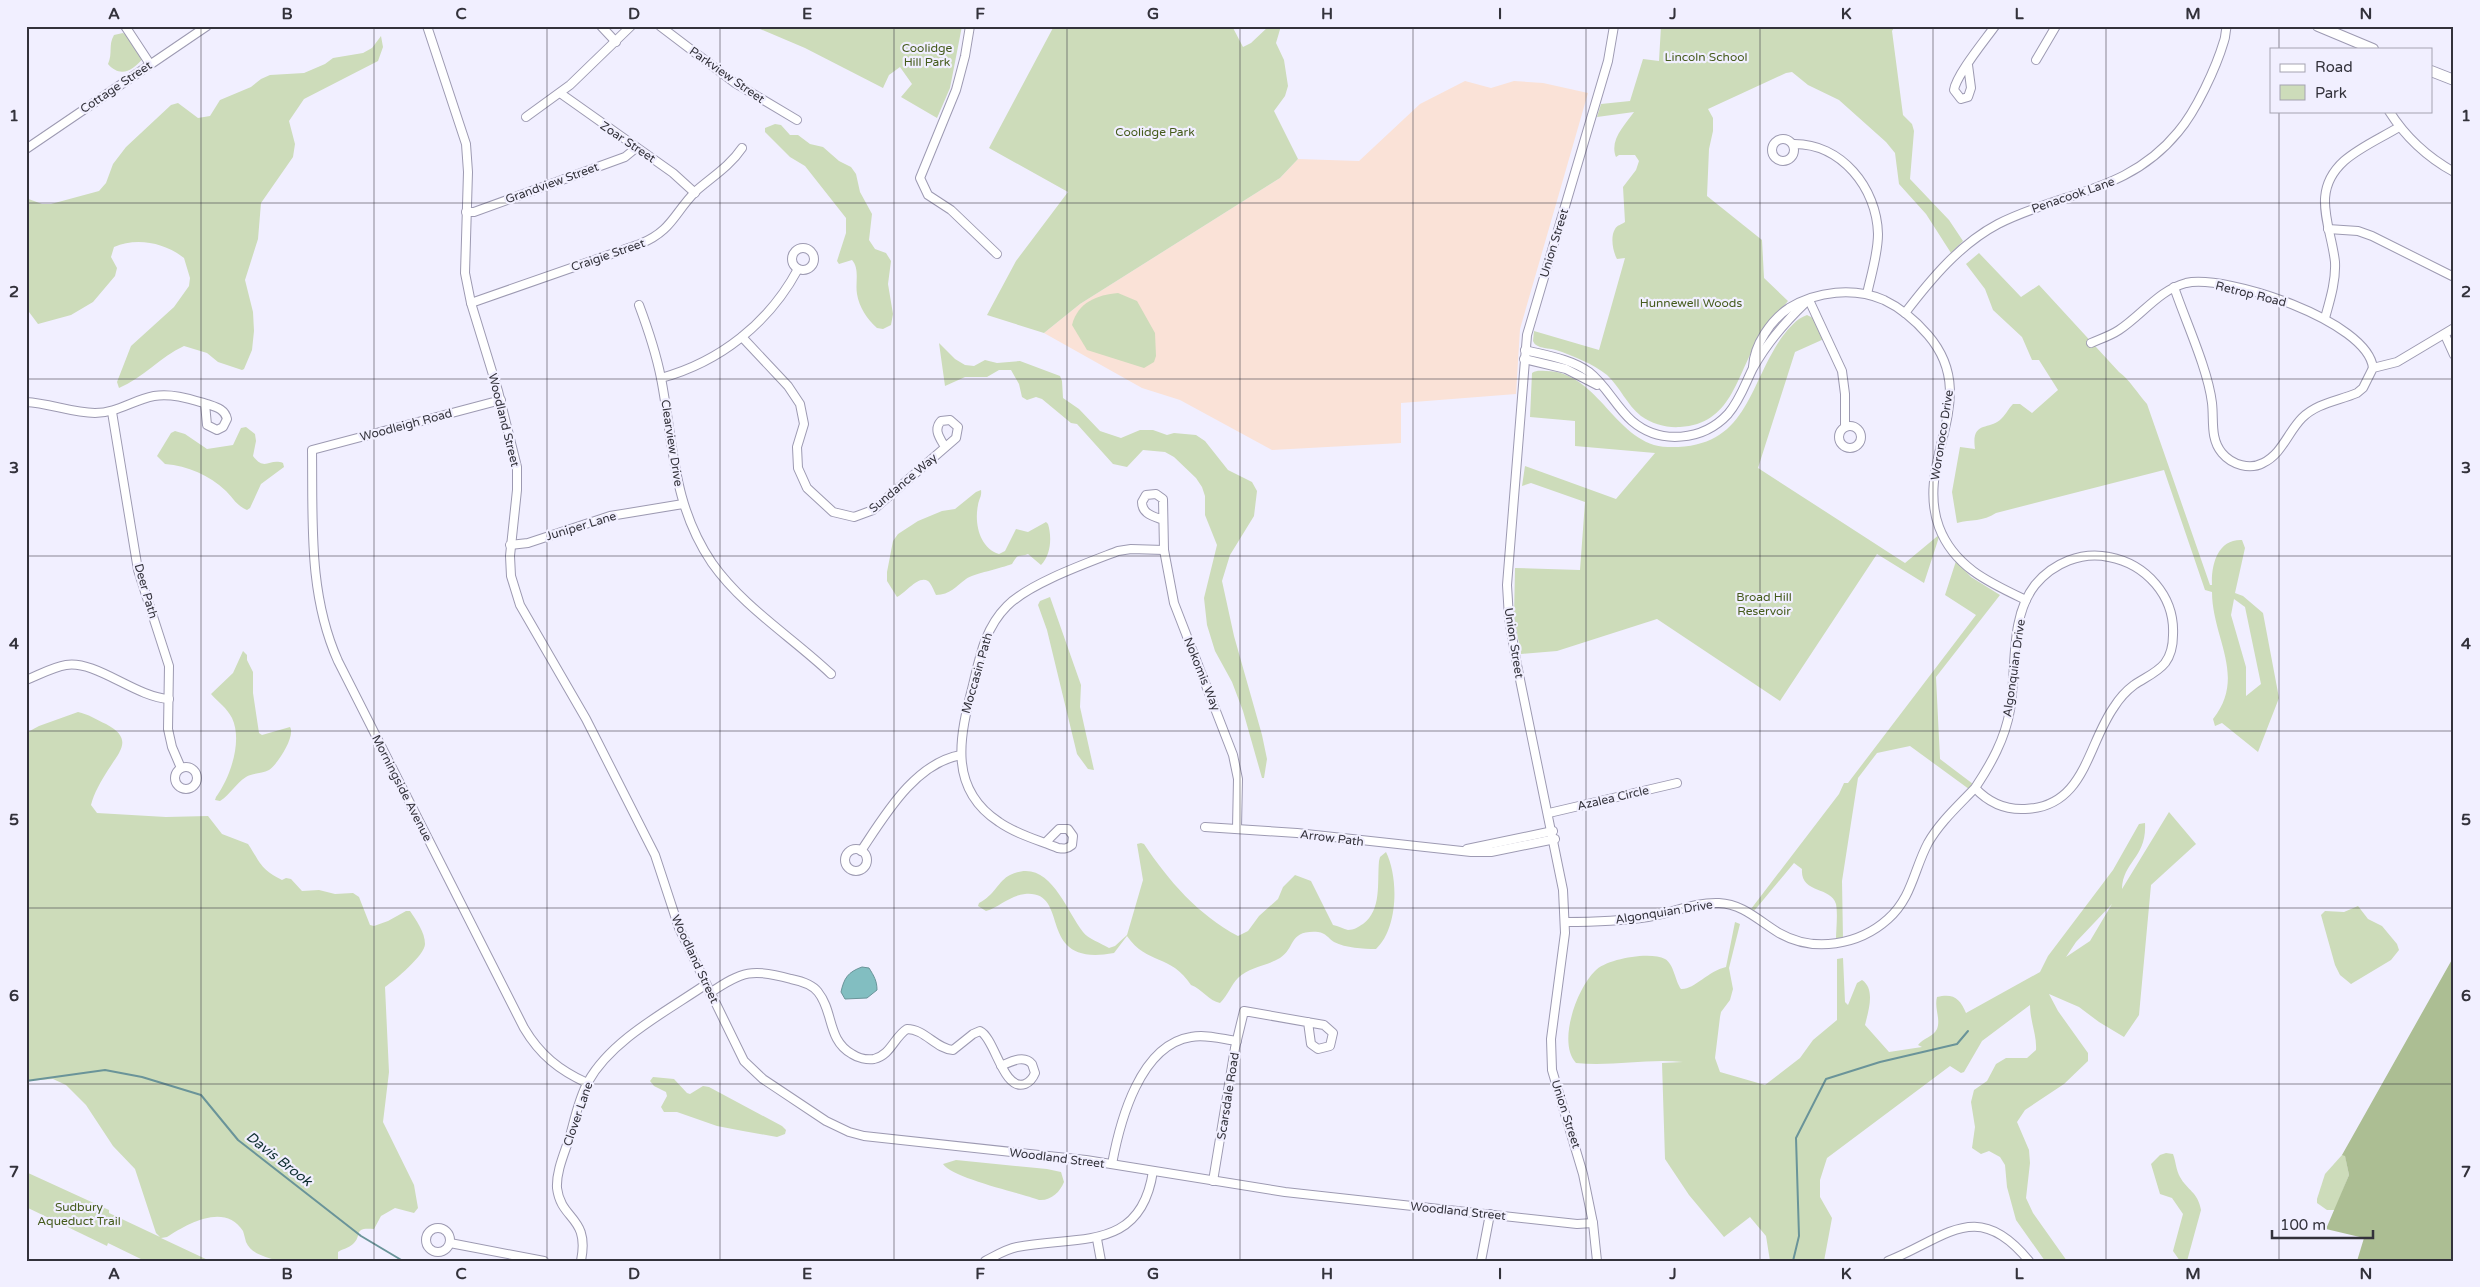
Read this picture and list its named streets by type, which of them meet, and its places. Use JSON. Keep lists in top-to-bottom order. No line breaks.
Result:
{"streets":{"street":["Parkview Street","Cottage Street","Zoar Street","Grandview Street","Penacook Lane","Union Street","Craigie Street","Retrop Road","Woodland Street","Woodleigh Road","Woronoco Drive","Clearview Drive","Sundance Way","Juniper Lane","Deer Path","Algonquian Drive","Moccasin Path","Nokomis Way","Morningside Avenue","Azalea Circle","Arrow Path","Scarsdale Road","Clover Lane"]},"crossings":[["Zoar Street","Grandview Street"],["Zoar Street","Craigie Street"],["Grandview Street","Woodland Street"],["Penacook Lane","Woronoco Drive"],["Union Street","Woodland Street"],["Union Street","Woronoco Drive"],["Union Street","Algonquian Drive"],["Union Street","Azalea Circle"],["Union Street","Arrow Path"],["Craigie Street","Woodland Street"],["Woodland Street","Woodleigh Road"],["Woodland Street","Juniper Lane"],["Woodland Street","Scarsdale Road"],["Woodland Street","Clover Lane"],["Woodleigh Road","Morningside Avenue"],["Woronoco Drive","Algonquian Drive"],["Clearview Drive","Juniper Lane"],["Moccasin Path","Nokomis Way"],["Nokomis Way","Arrow Path"],["Morningside Avenue","Clover Lane"]],"water":["Davis Brook"],"parks":["Coolidge Hill Park","Lincoln School","Coolidge Park","Hunnewell Woods","Broad Hill Reservoir","Sudbury Aqueduct Trail"],"legend":["Road","Park"],"scale_bar":"100 m","grid":{"columns":["A","B","C","D","E","F","G","H","I","J","K","L","M","N"],"rows":["1","2","3","4","5","6","7"]}}
